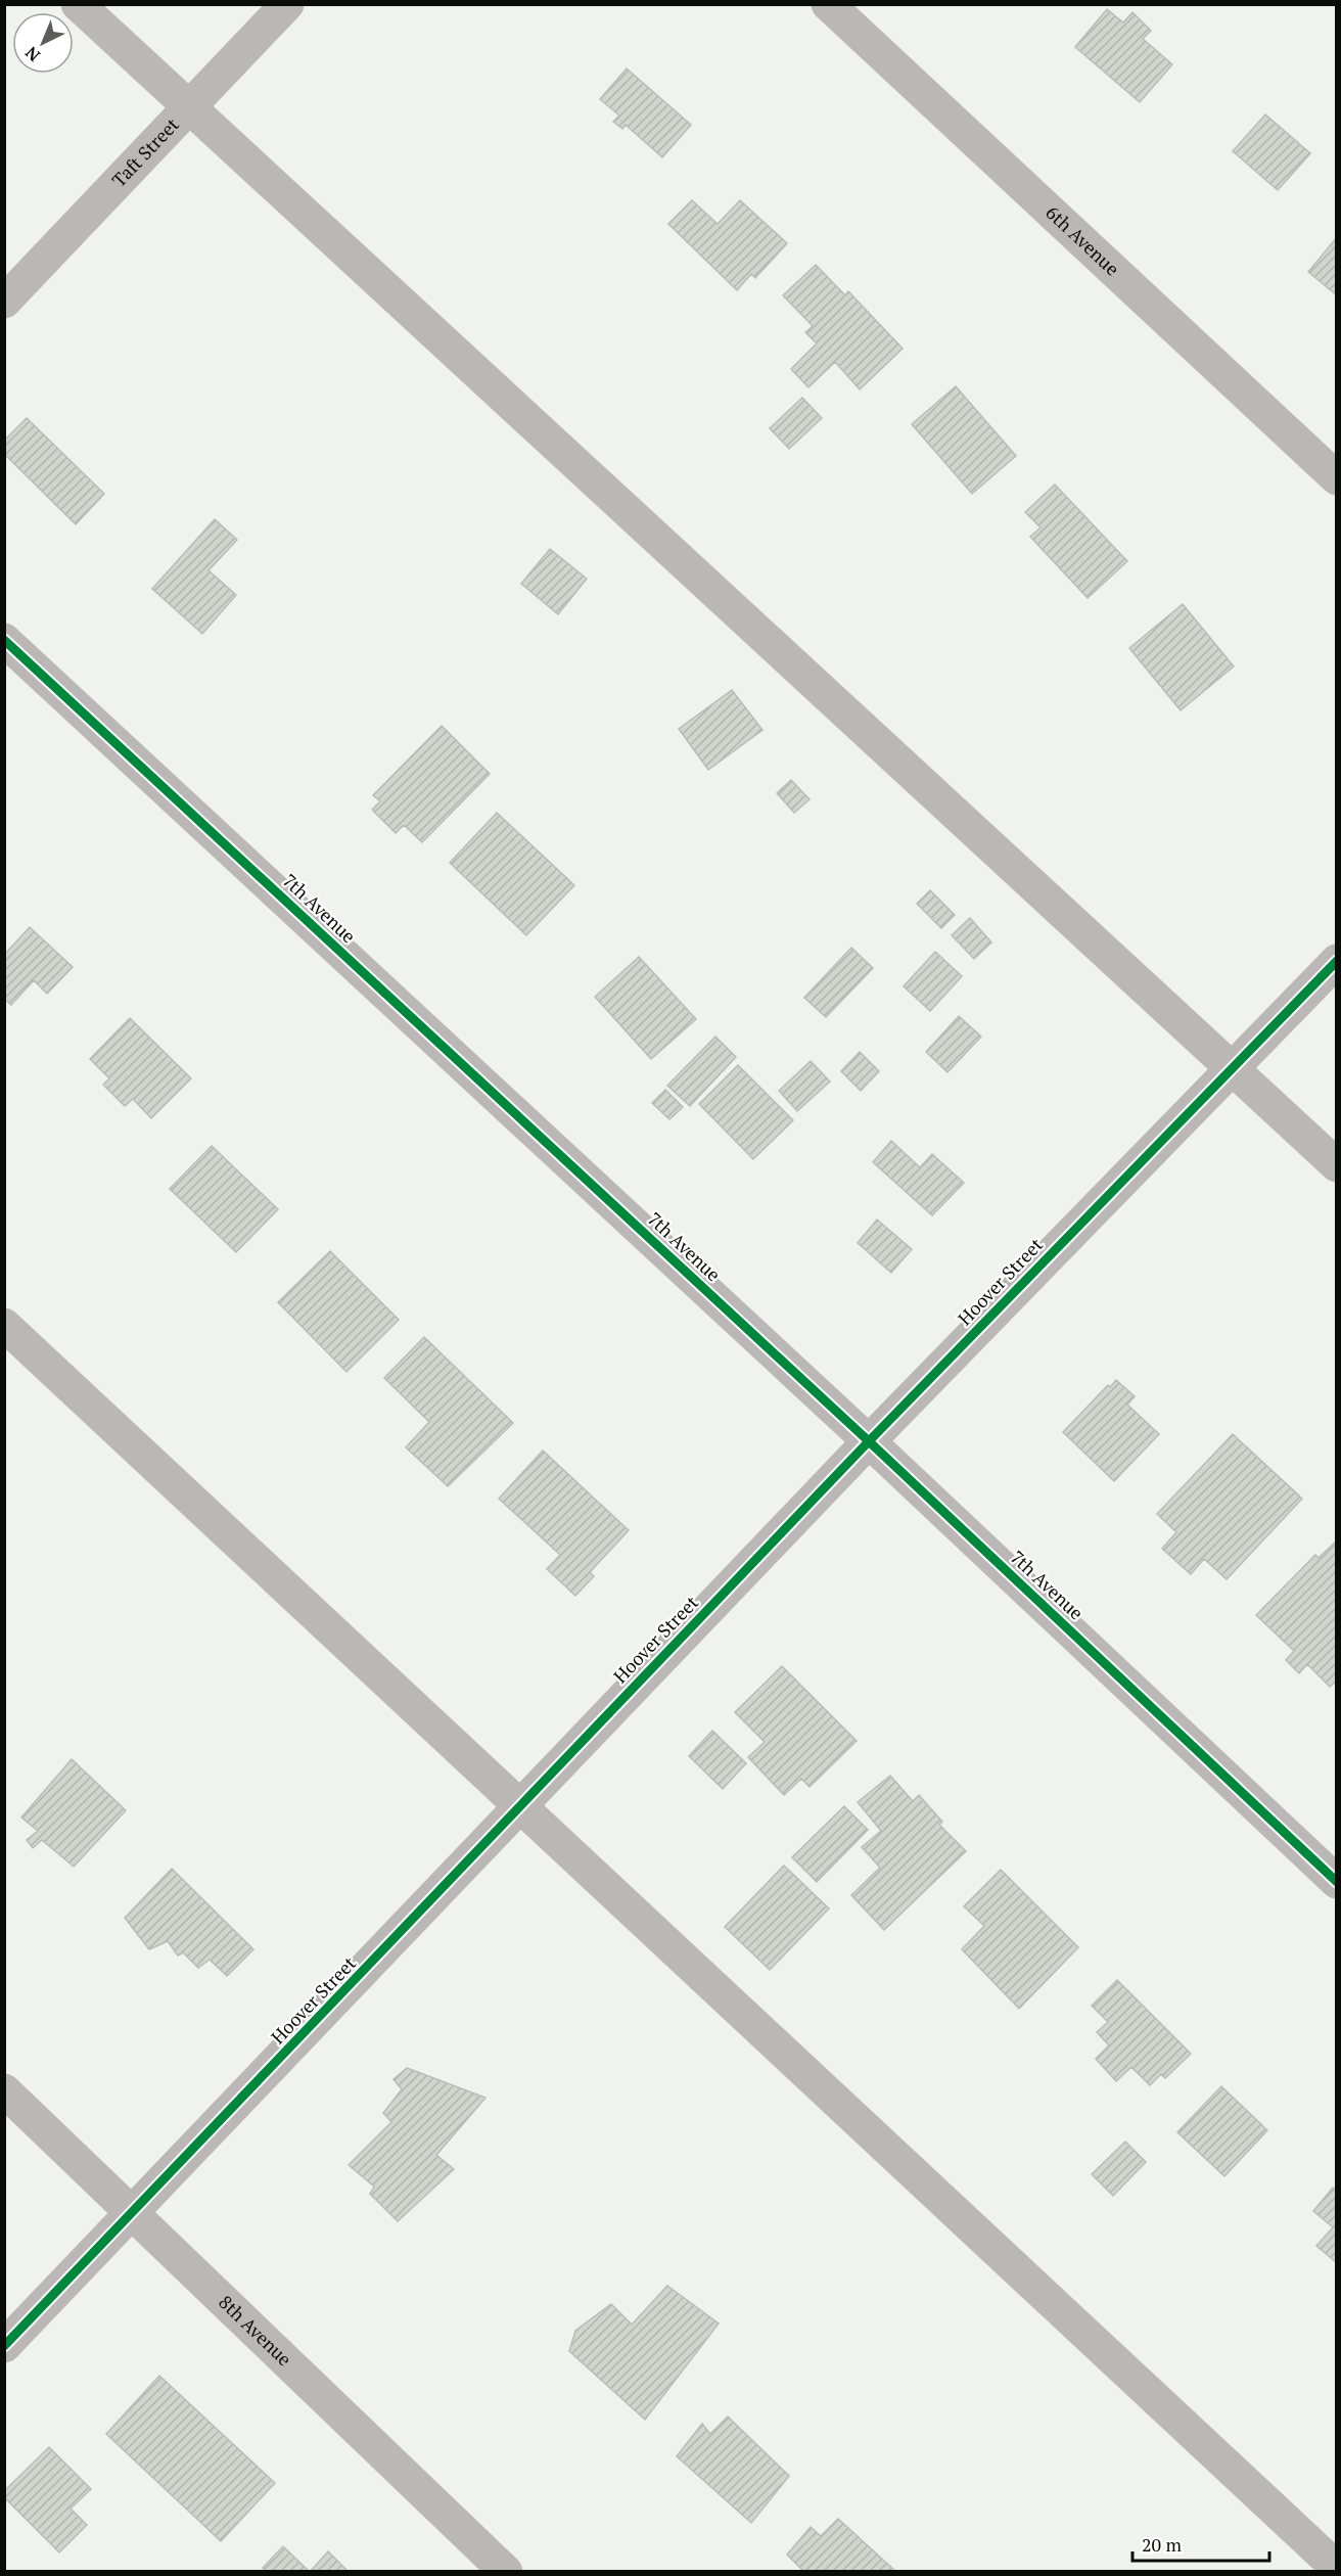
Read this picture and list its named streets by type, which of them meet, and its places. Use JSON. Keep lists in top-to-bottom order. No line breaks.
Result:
{"streets":{"street":["Taft Street","6th Avenue","7th Avenue","Hoover Street","8th Avenue"]},"crossings":[["7th Avenue","Hoover Street"],["Hoover Street","8th Avenue"]],"scale_bar":"20 m","north":"bottom left"}
